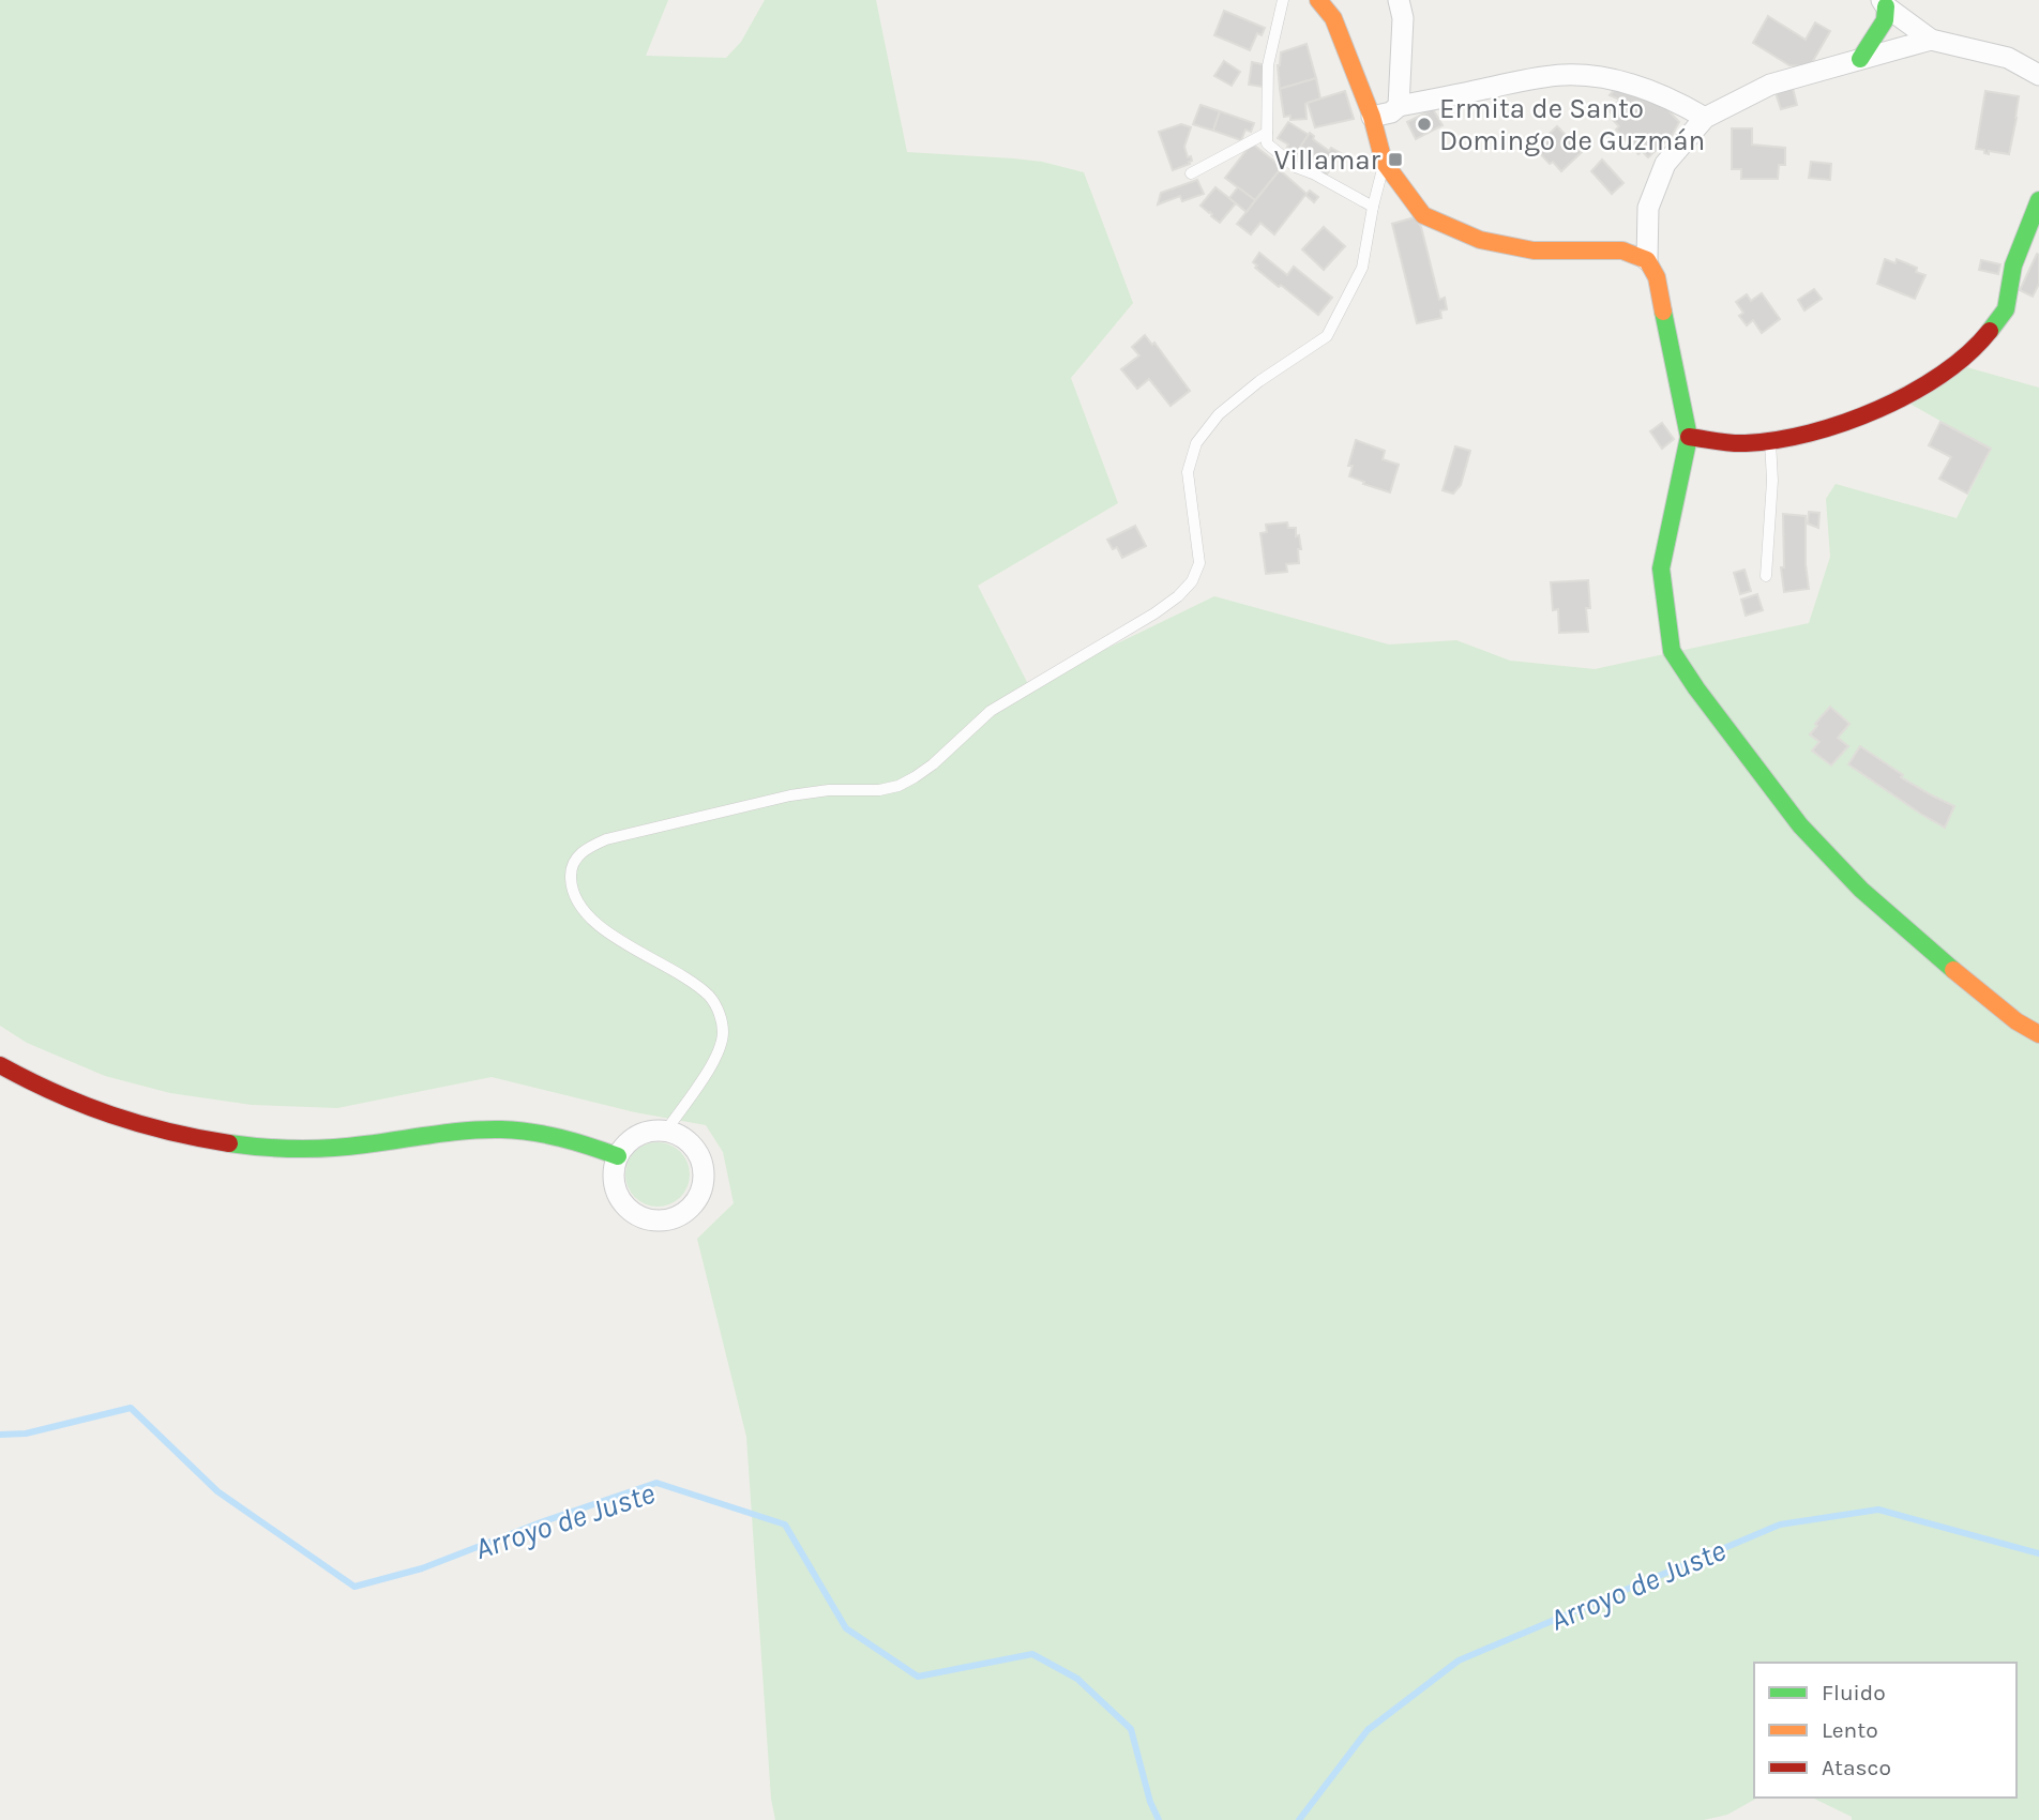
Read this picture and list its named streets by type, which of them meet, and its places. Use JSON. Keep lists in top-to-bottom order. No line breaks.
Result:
{"water":["Arroyo de Juste"],"places":{"other":["Ermita de Santo Domingo de Guzmán"],"transit":["Villamar"]},"legend":["Fluido","Lento","Atasco"]}
